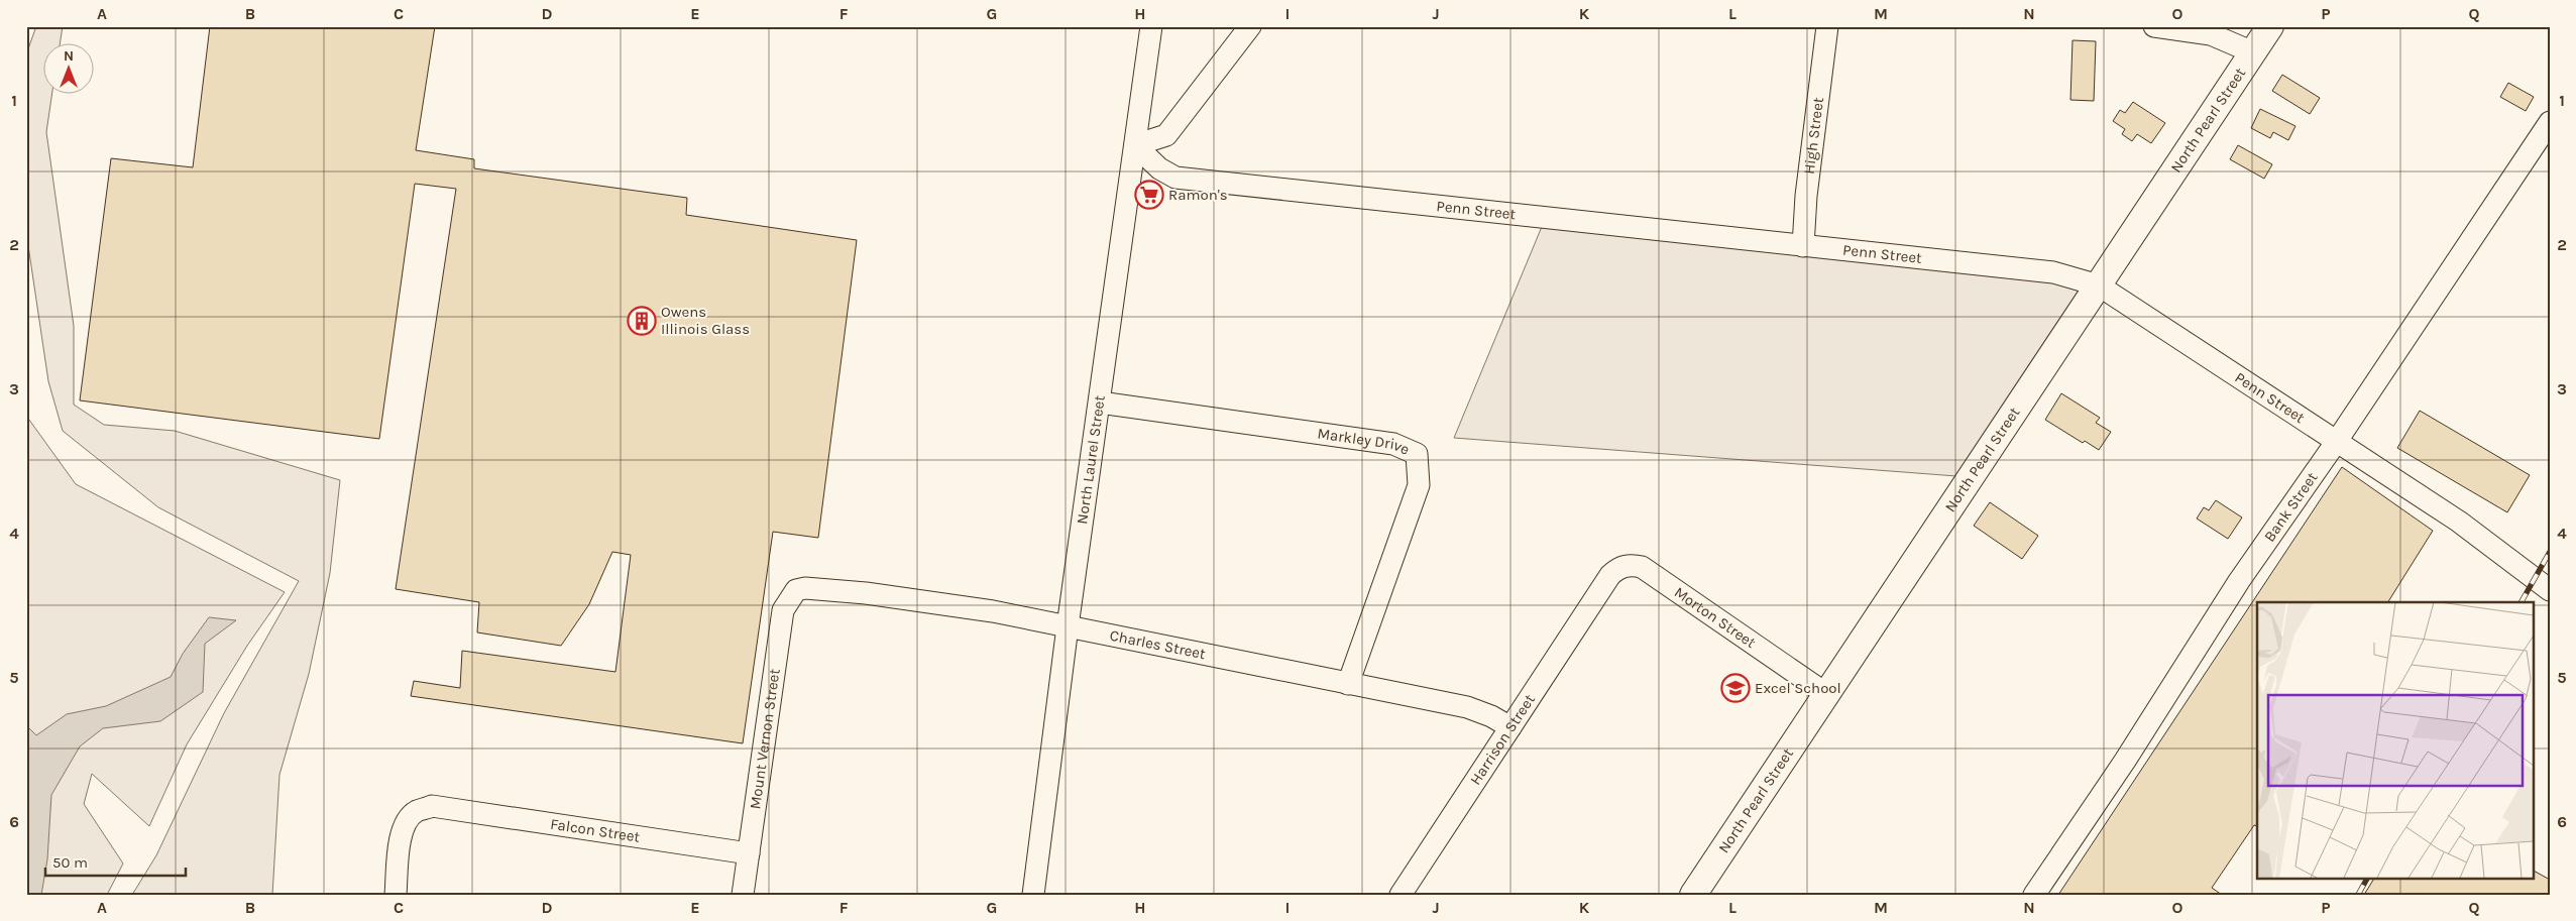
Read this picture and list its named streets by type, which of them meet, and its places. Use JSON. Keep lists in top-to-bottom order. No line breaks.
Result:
{"streets":{"main road":["North Pearl Street"],"street":["High Street","Penn Street","Markley Drive","North Laurel Street","Bank Street","Morton Street","Charles Street","Mount Vernon Street","Harrison Street","Falcon Street"]},"crossings":[["North Pearl Street","Penn Street"],["North Pearl Street","Morton Street"],["High Street","Penn Street"],["Penn Street","North Laurel Street"],["Penn Street","Bank Street"],["Markley Drive","North Laurel Street"],["Markley Drive","Charles Street"],["North Laurel Street","Charles Street"],["Morton Street","Harrison Street"],["Charles Street","Mount Vernon Street"],["Charles Street","Harrison Street"],["Mount Vernon Street","Falcon Street"]],"places":{"supermarket":["Ramon's"],"building":["Owens Illinois Glass"],"school or university":["Excel School"]},"scale_bar":"50 m","north":"top","grid":{"columns":["A","B","C","D","E","F","G","H","I","J","K","L","M","N","O","P","Q"],"rows":["1","2","3","4","5","6"]}}
